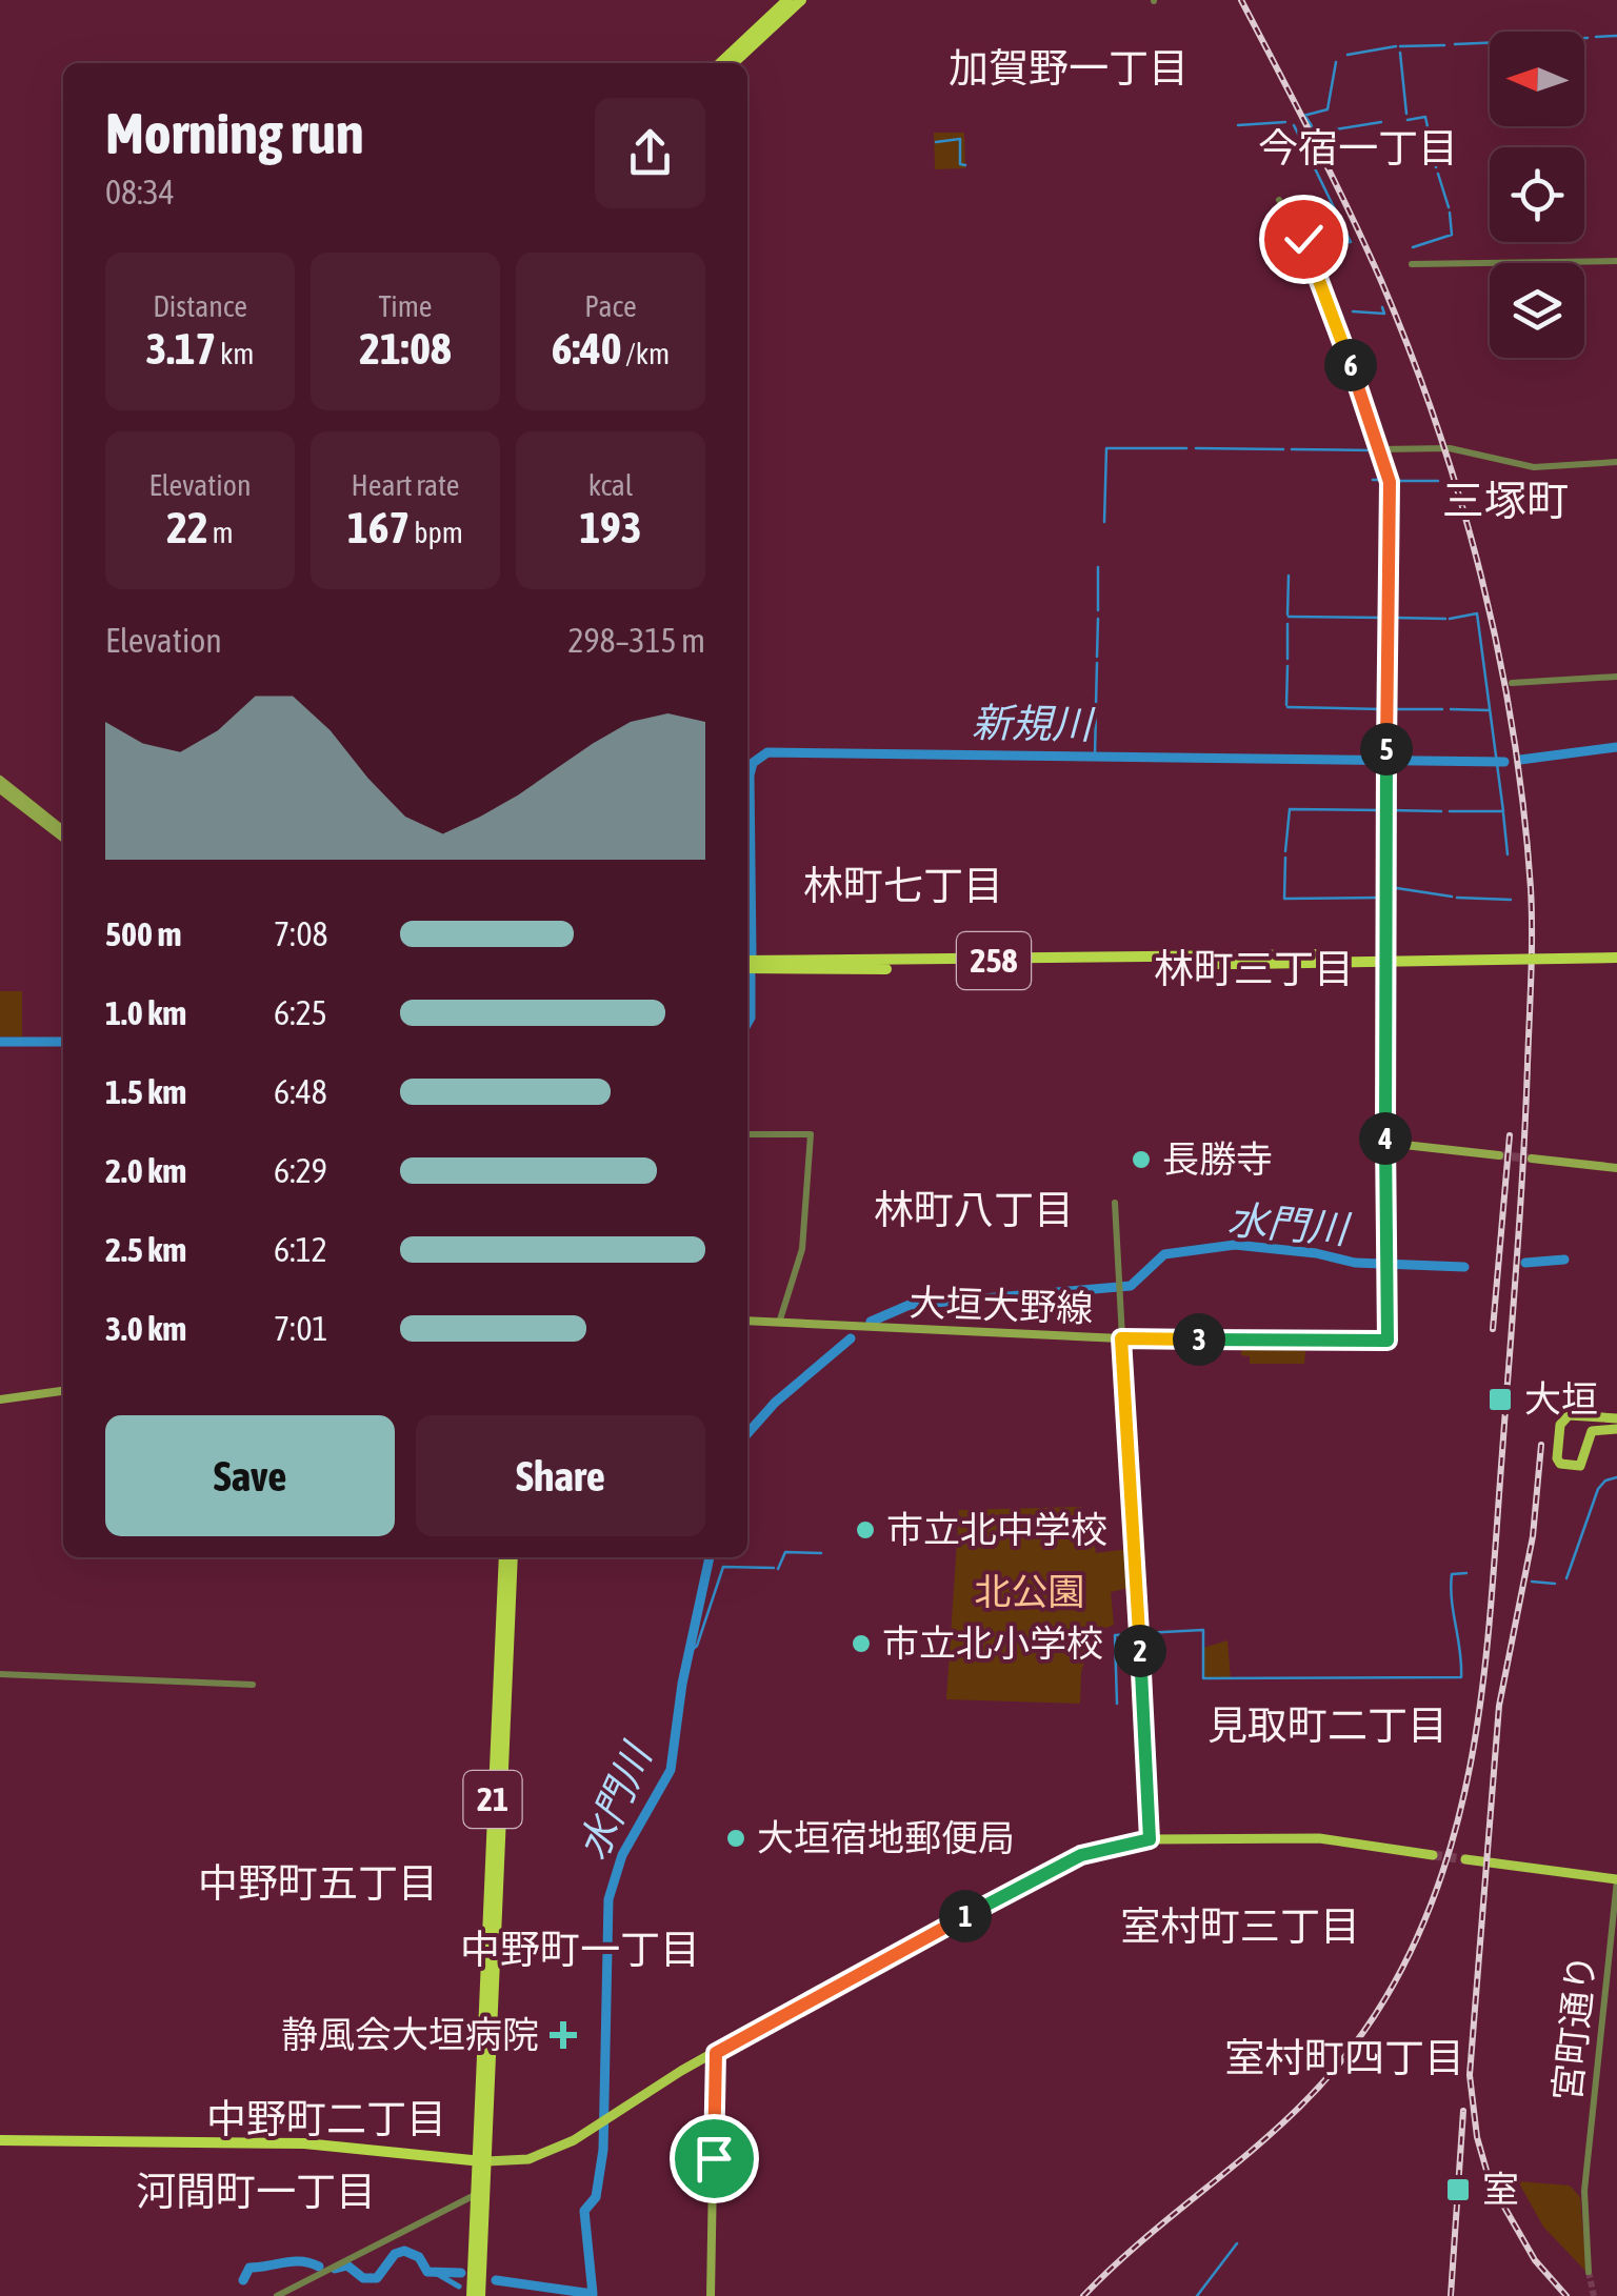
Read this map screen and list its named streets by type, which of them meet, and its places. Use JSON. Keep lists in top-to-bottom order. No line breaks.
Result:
{"streets":{"highway":["258","21"],"main road":["大垣大野線"],"street":["宮町通り"]},"districts":["加賀野一丁目","今宿一丁目","三塚町","林町七丁目","林町三丁目","林町八丁目","見取町二丁目","中野町五丁目","室村町三丁目","中野町一丁目","室村町四丁目","中野町二丁目","河間町一丁目"],"water":["新規川","水門川"],"parks":["北公園"],"places":{"other":["長勝寺","市立北中学校","市立北小学校","大垣宿地郵便局"],"transit":["大垣","室"],"health":["静風会大垣病院"]},"north":"left","page":{"heading":["Morning run","08:34"],"stats":[["Distance","3.17 km"],["Time","21:08"],["Pace","6:40 /km"],["Elevation","22 m"],["Heart rate","167 bpm"],["kcal","193"]],"pins":["6","5","4","3","2","1"],"chart":["Elevation","298–315 m"],"list":[{"name":"500 m","note":"7:08"},{"name":"1.0 km","note":"6:25"},{"name":"1.5 km","note":"6:48"},{"name":"2.0 km","note":"6:29"},{"name":"2.5 km","note":"6:12"},{"name":"3.0 km","note":"7:01"}],"buttons":["Save","Share"]}}
